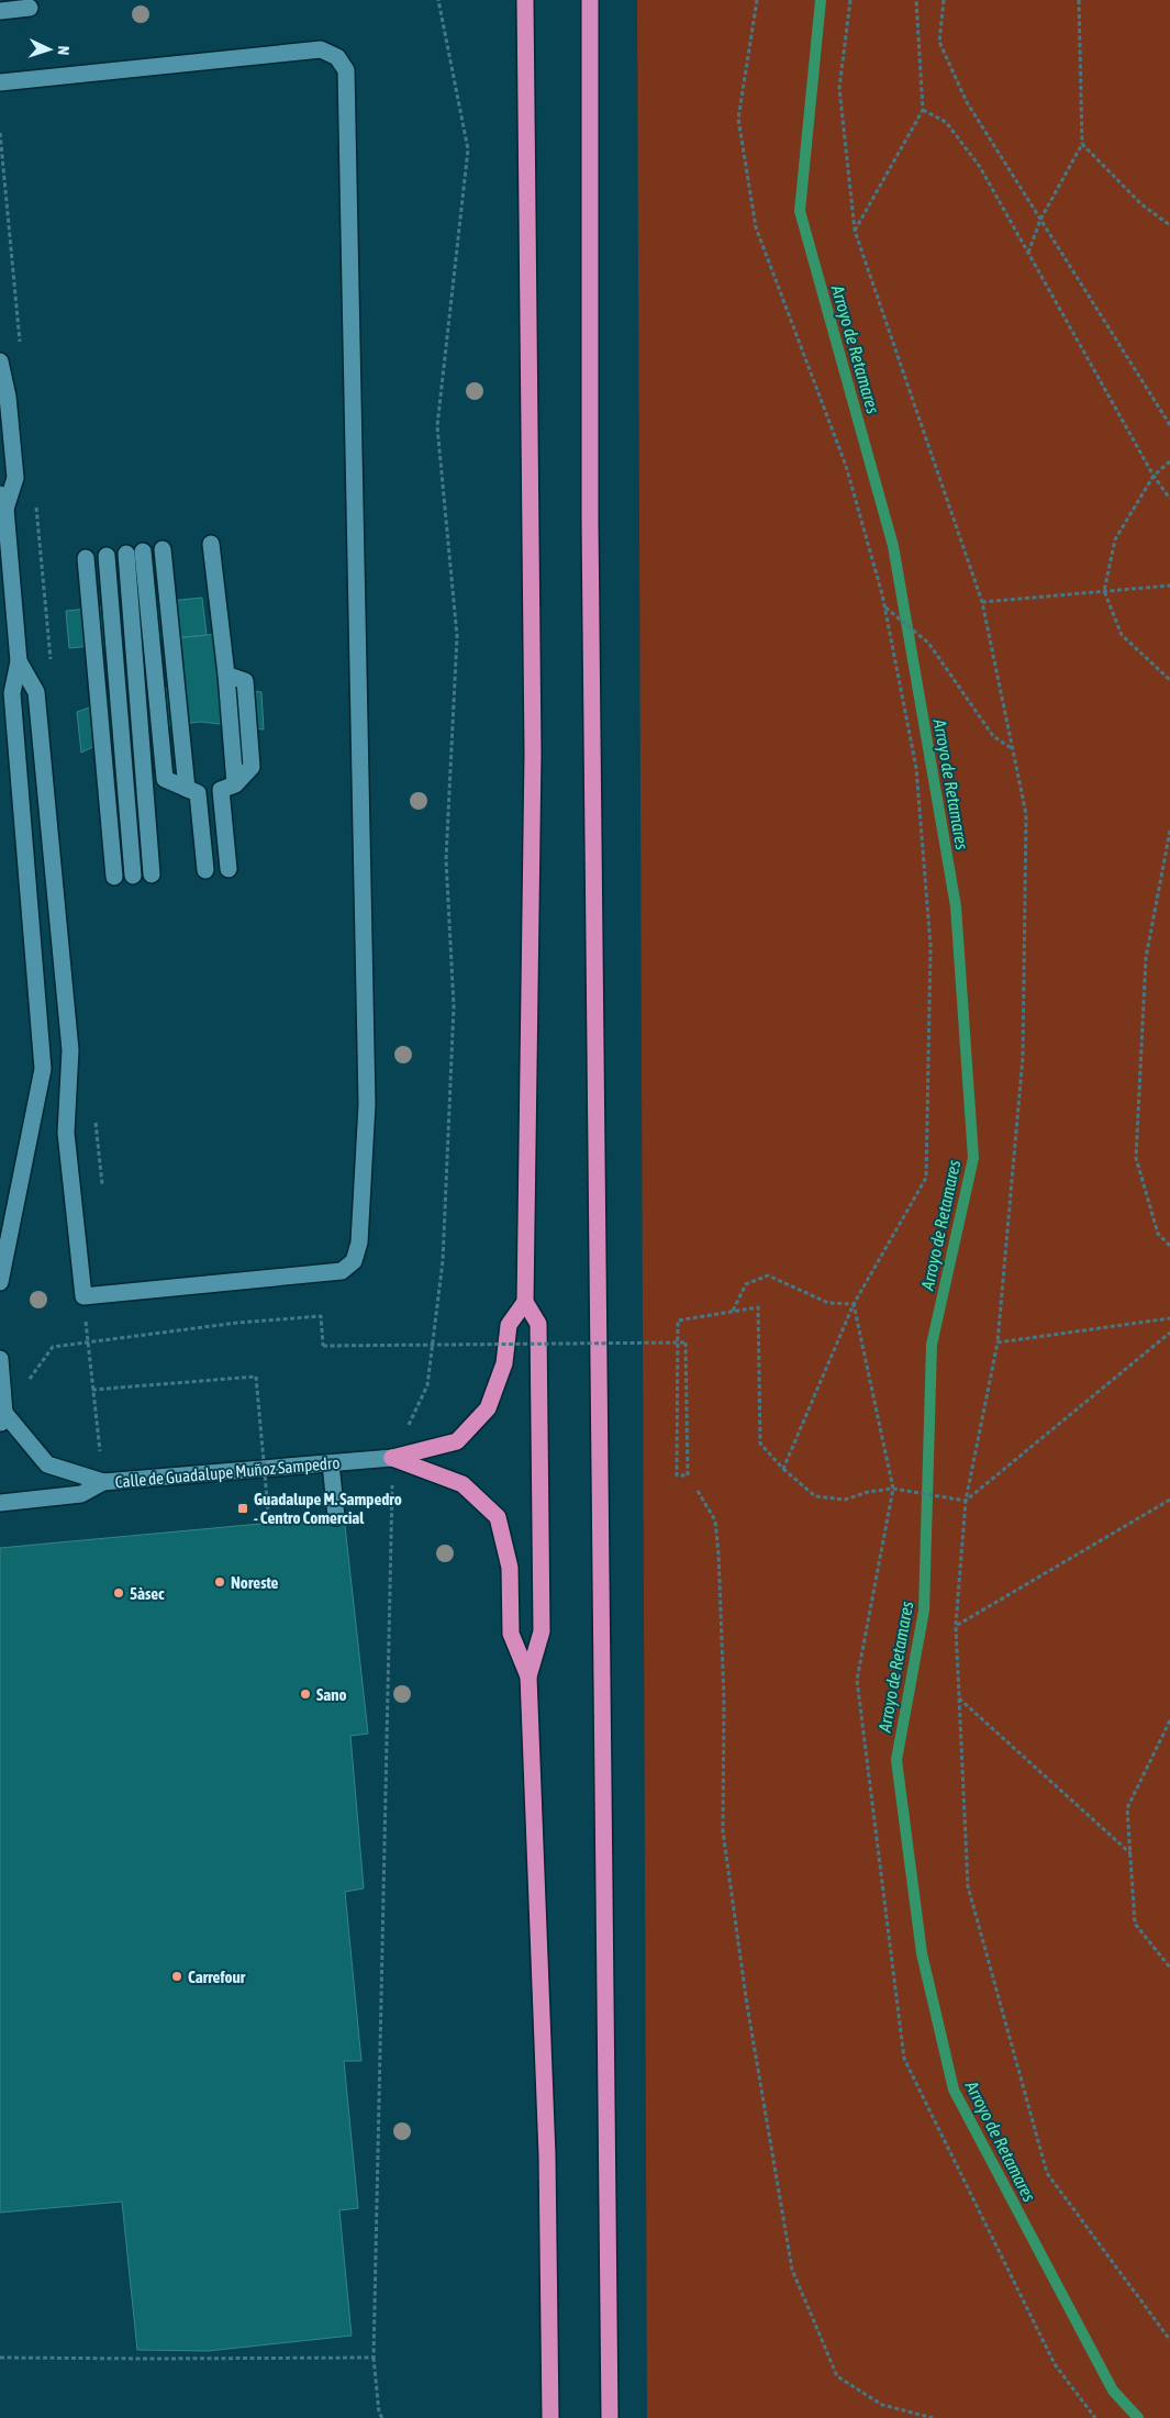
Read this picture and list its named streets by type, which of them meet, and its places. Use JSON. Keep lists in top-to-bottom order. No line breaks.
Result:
{"streets":{"street":["Calle de Guadalupe Muñoz Sampedro"]},"water":["Arroyo de Retamares"],"places":{"transit":["Guadalupe M. Sampedro - Centro Comercial"],"other":["Noreste","5àsec","Sano","Carrefour"]},"north":"right"}
